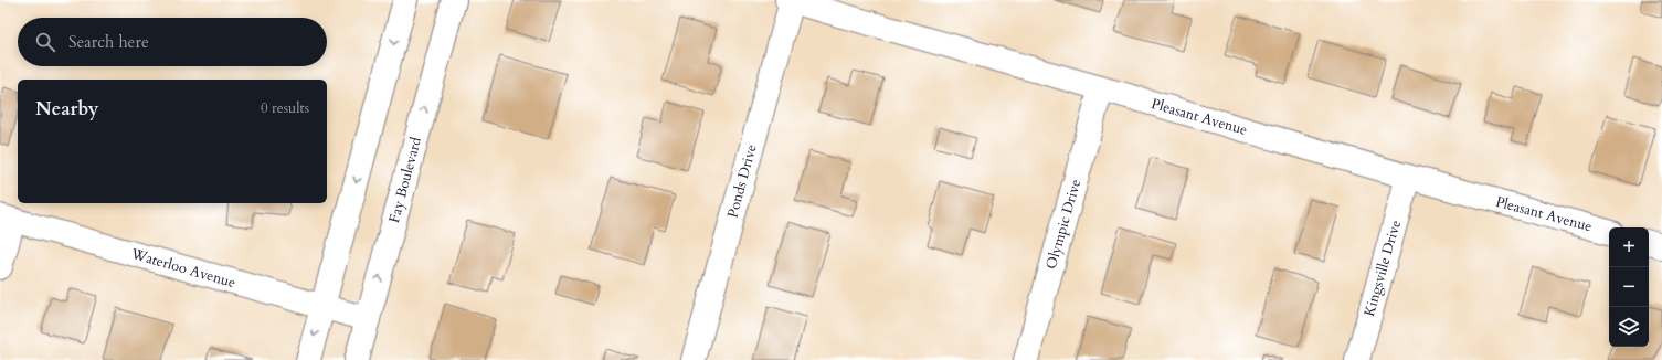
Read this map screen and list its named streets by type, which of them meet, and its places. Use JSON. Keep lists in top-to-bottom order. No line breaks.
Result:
{"streets":{"street":["Pleasant Avenue","Fay Boulevard","Ponds Drive","Olympic Drive","Waterloo Avenue","Kingsville Drive"]},"crossings":[["Pleasant Avenue","Ponds Drive"],["Pleasant Avenue","Olympic Drive"],["Pleasant Avenue","Kingsville Drive"],["Fay Boulevard","Waterloo Avenue"]],"page":{"search":"Search here","heading":["Nearby","0 results"],"map_buttons":["+","−"]}}
